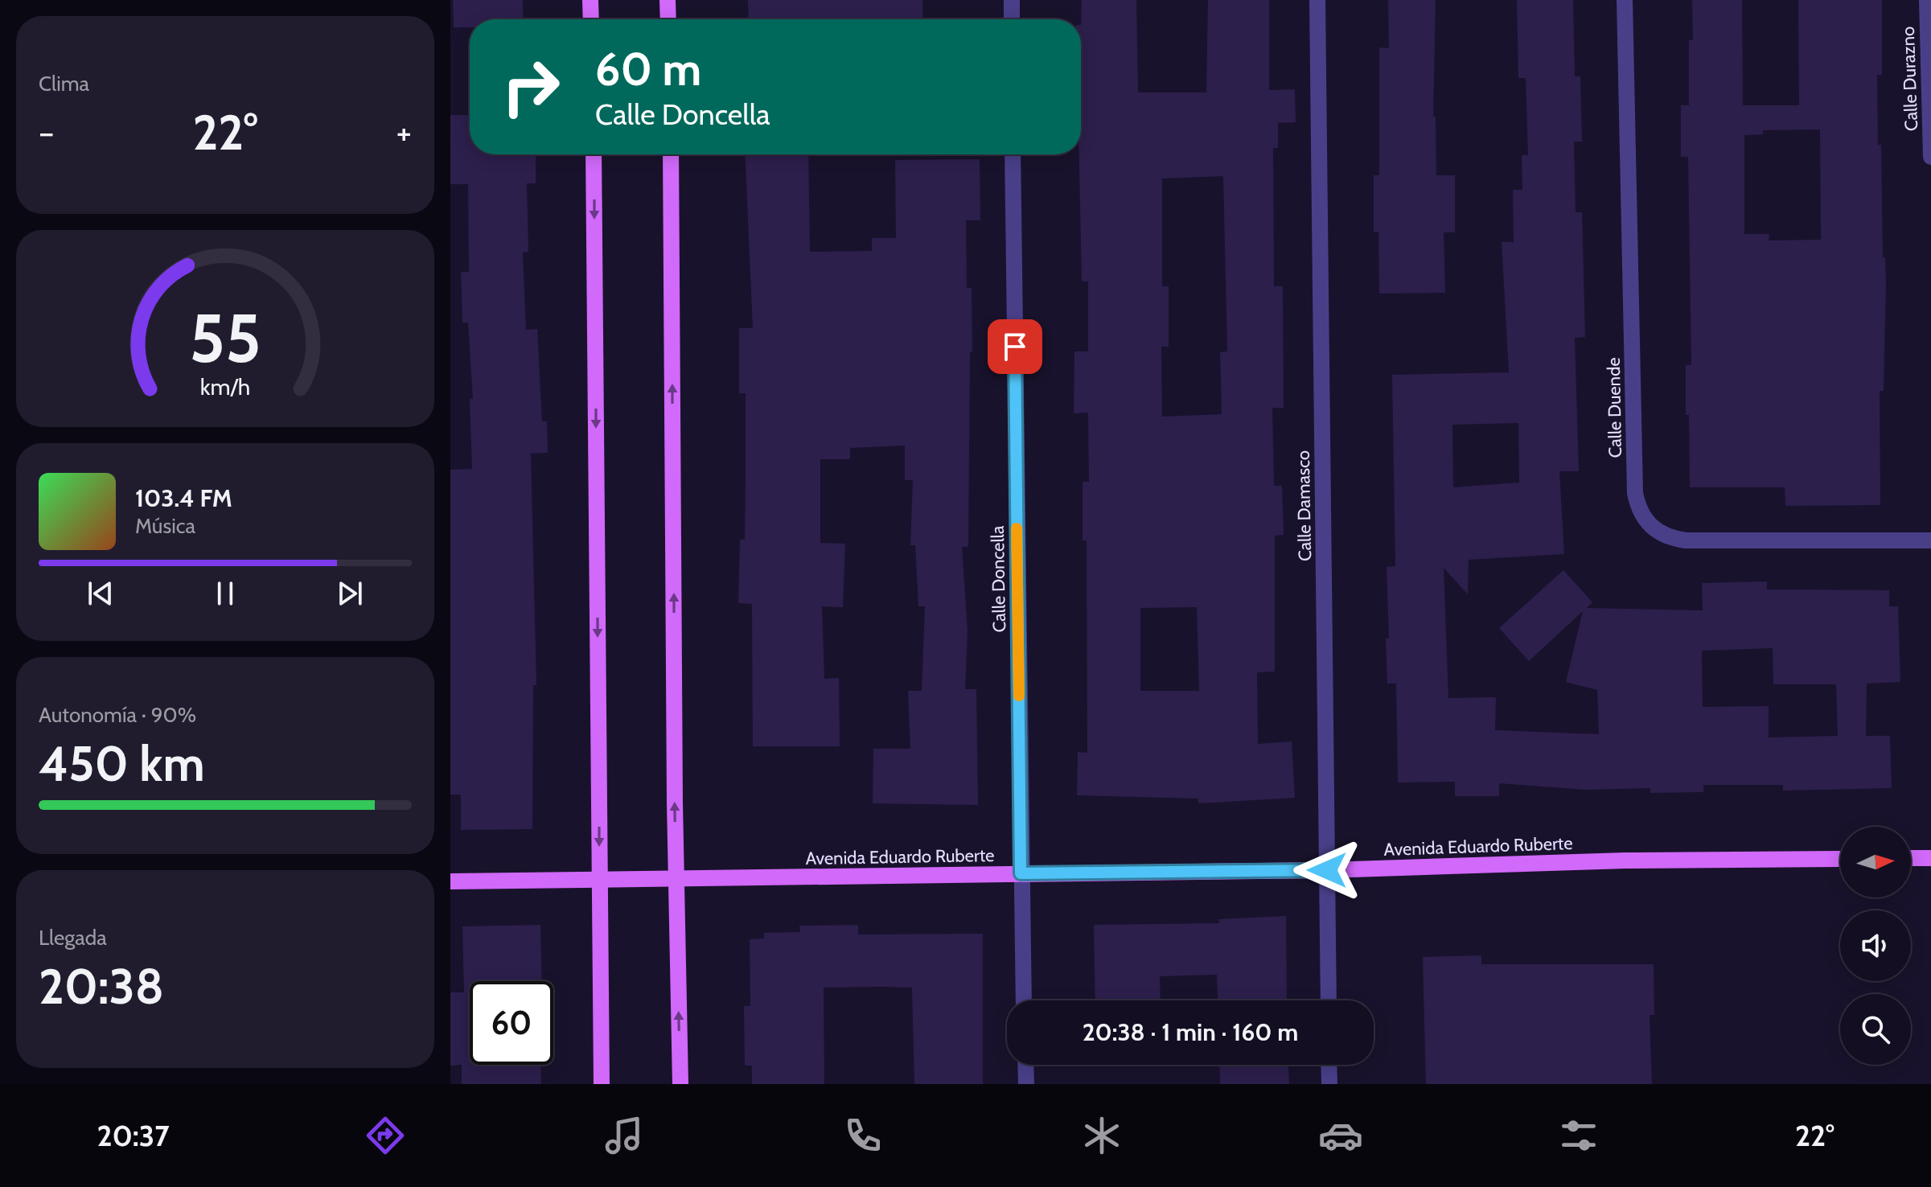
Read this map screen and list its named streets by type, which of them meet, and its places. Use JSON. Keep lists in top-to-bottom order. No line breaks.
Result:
{"streets":{"main road":["Avenida Eduardo Ruberte"],"street":["Calle Durazno","Calle Duende","Calle Damasco","Calle Doncella"]},"crossings":[["Calle Damasco","Avenida Eduardo Ruberte"],["Calle Doncella","Avenida Eduardo Ruberte"]],"north":"right","page":{"tile":["Clima",["Autonomía · 90%","450 km"],["Llegada","20:38"]],"turn":["60 m","Calle Doncella"],"heat":["−","22°","+"],"song":["103.4 FM","Música"],"limit":"60","trip":"20:38 · 1 min · 160 m","tabs":["20:37","22°"],"gauge":["55","km/h"]}}
